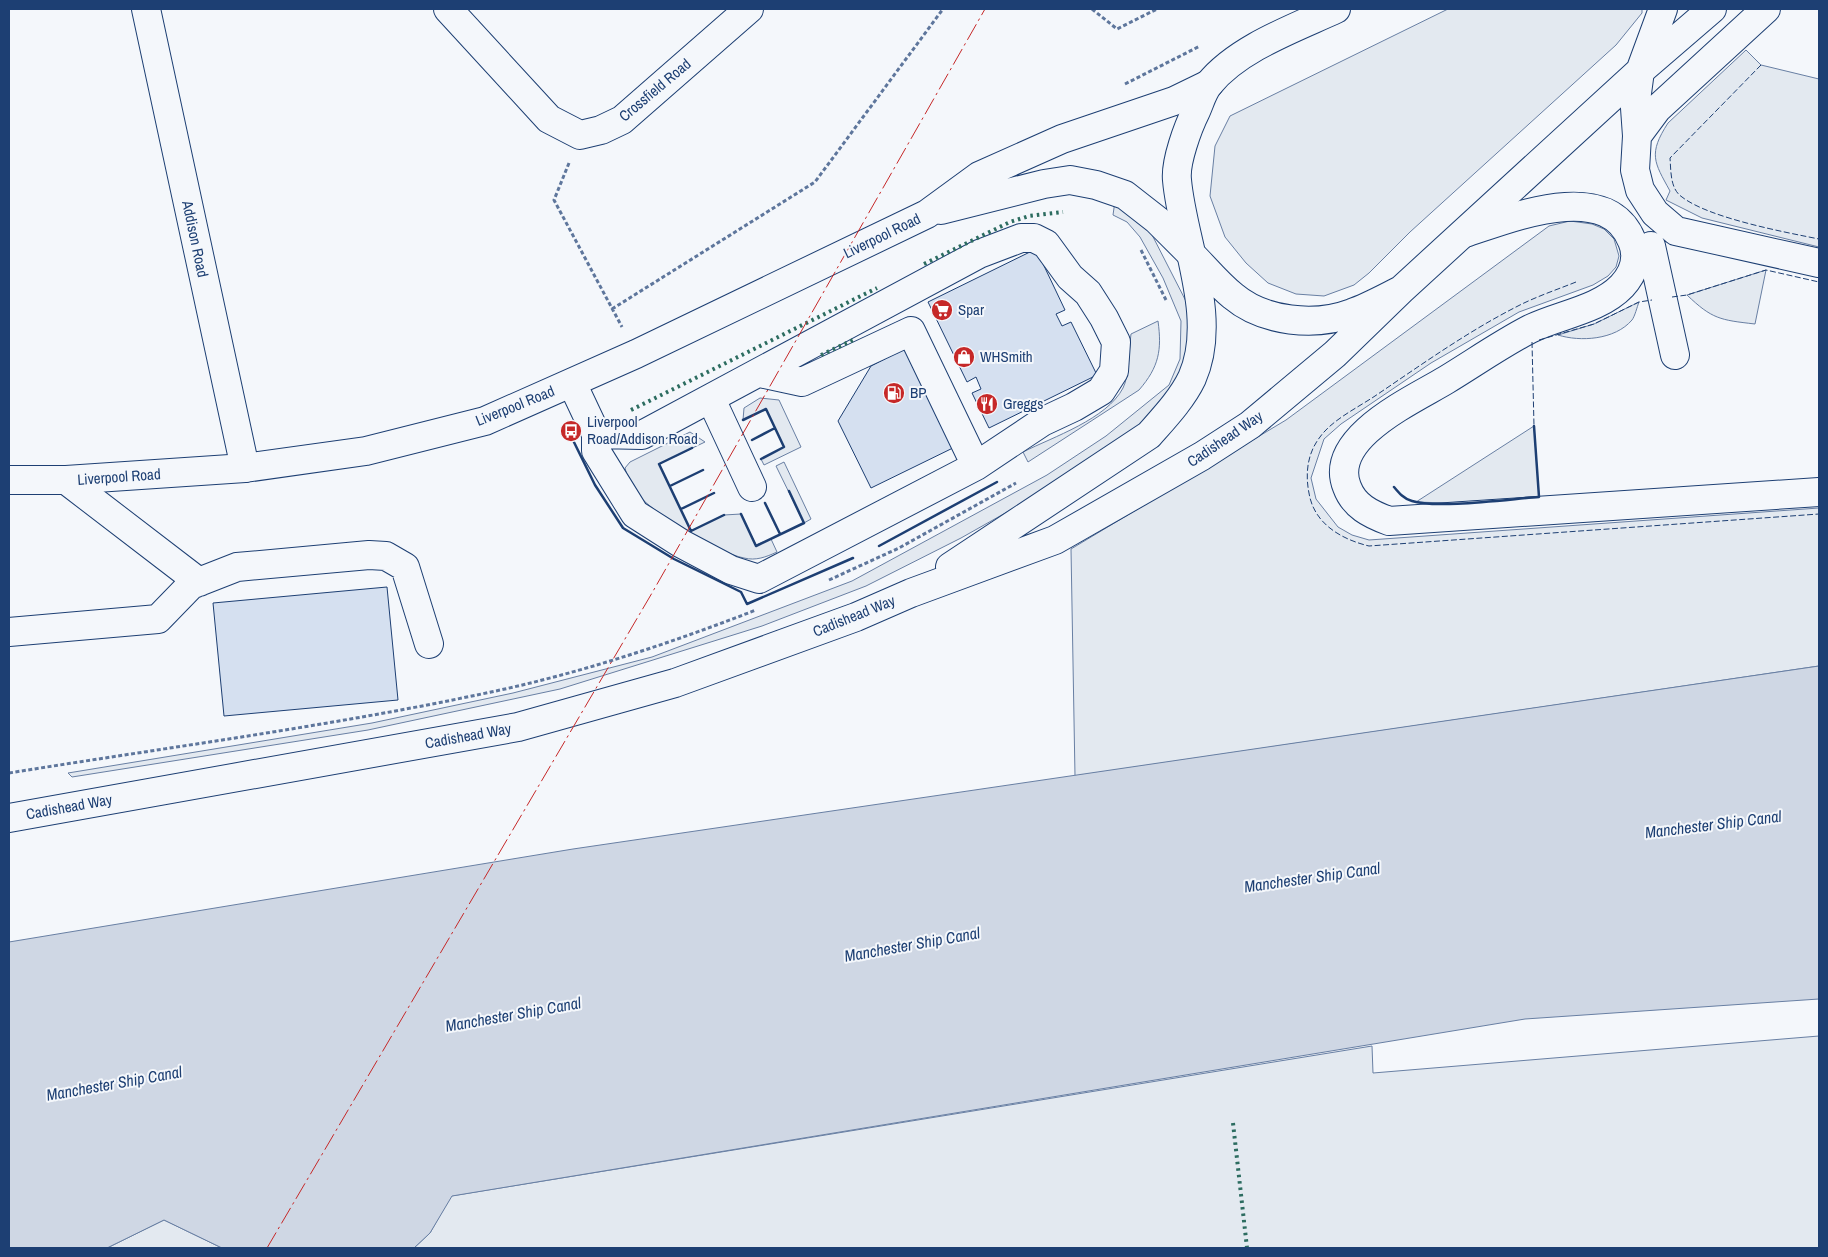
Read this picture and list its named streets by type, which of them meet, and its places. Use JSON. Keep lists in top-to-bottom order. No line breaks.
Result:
{"streets":{"main road":["Crossfield Road","Liverpool Road","Addison Road","Cadishead Way"]},"crossings":[["Liverpool Road","Addison Road"],["Liverpool Road","Cadishead Way"]],"water":["Manchester Ship Canal"],"places":{"supermarket":["Spar"],"shop":["WHSmith"],"fuel station":["BP"],"restaurant":["Greggs"],"bus stop":["Liverpool Road/Addison Road"]}}
